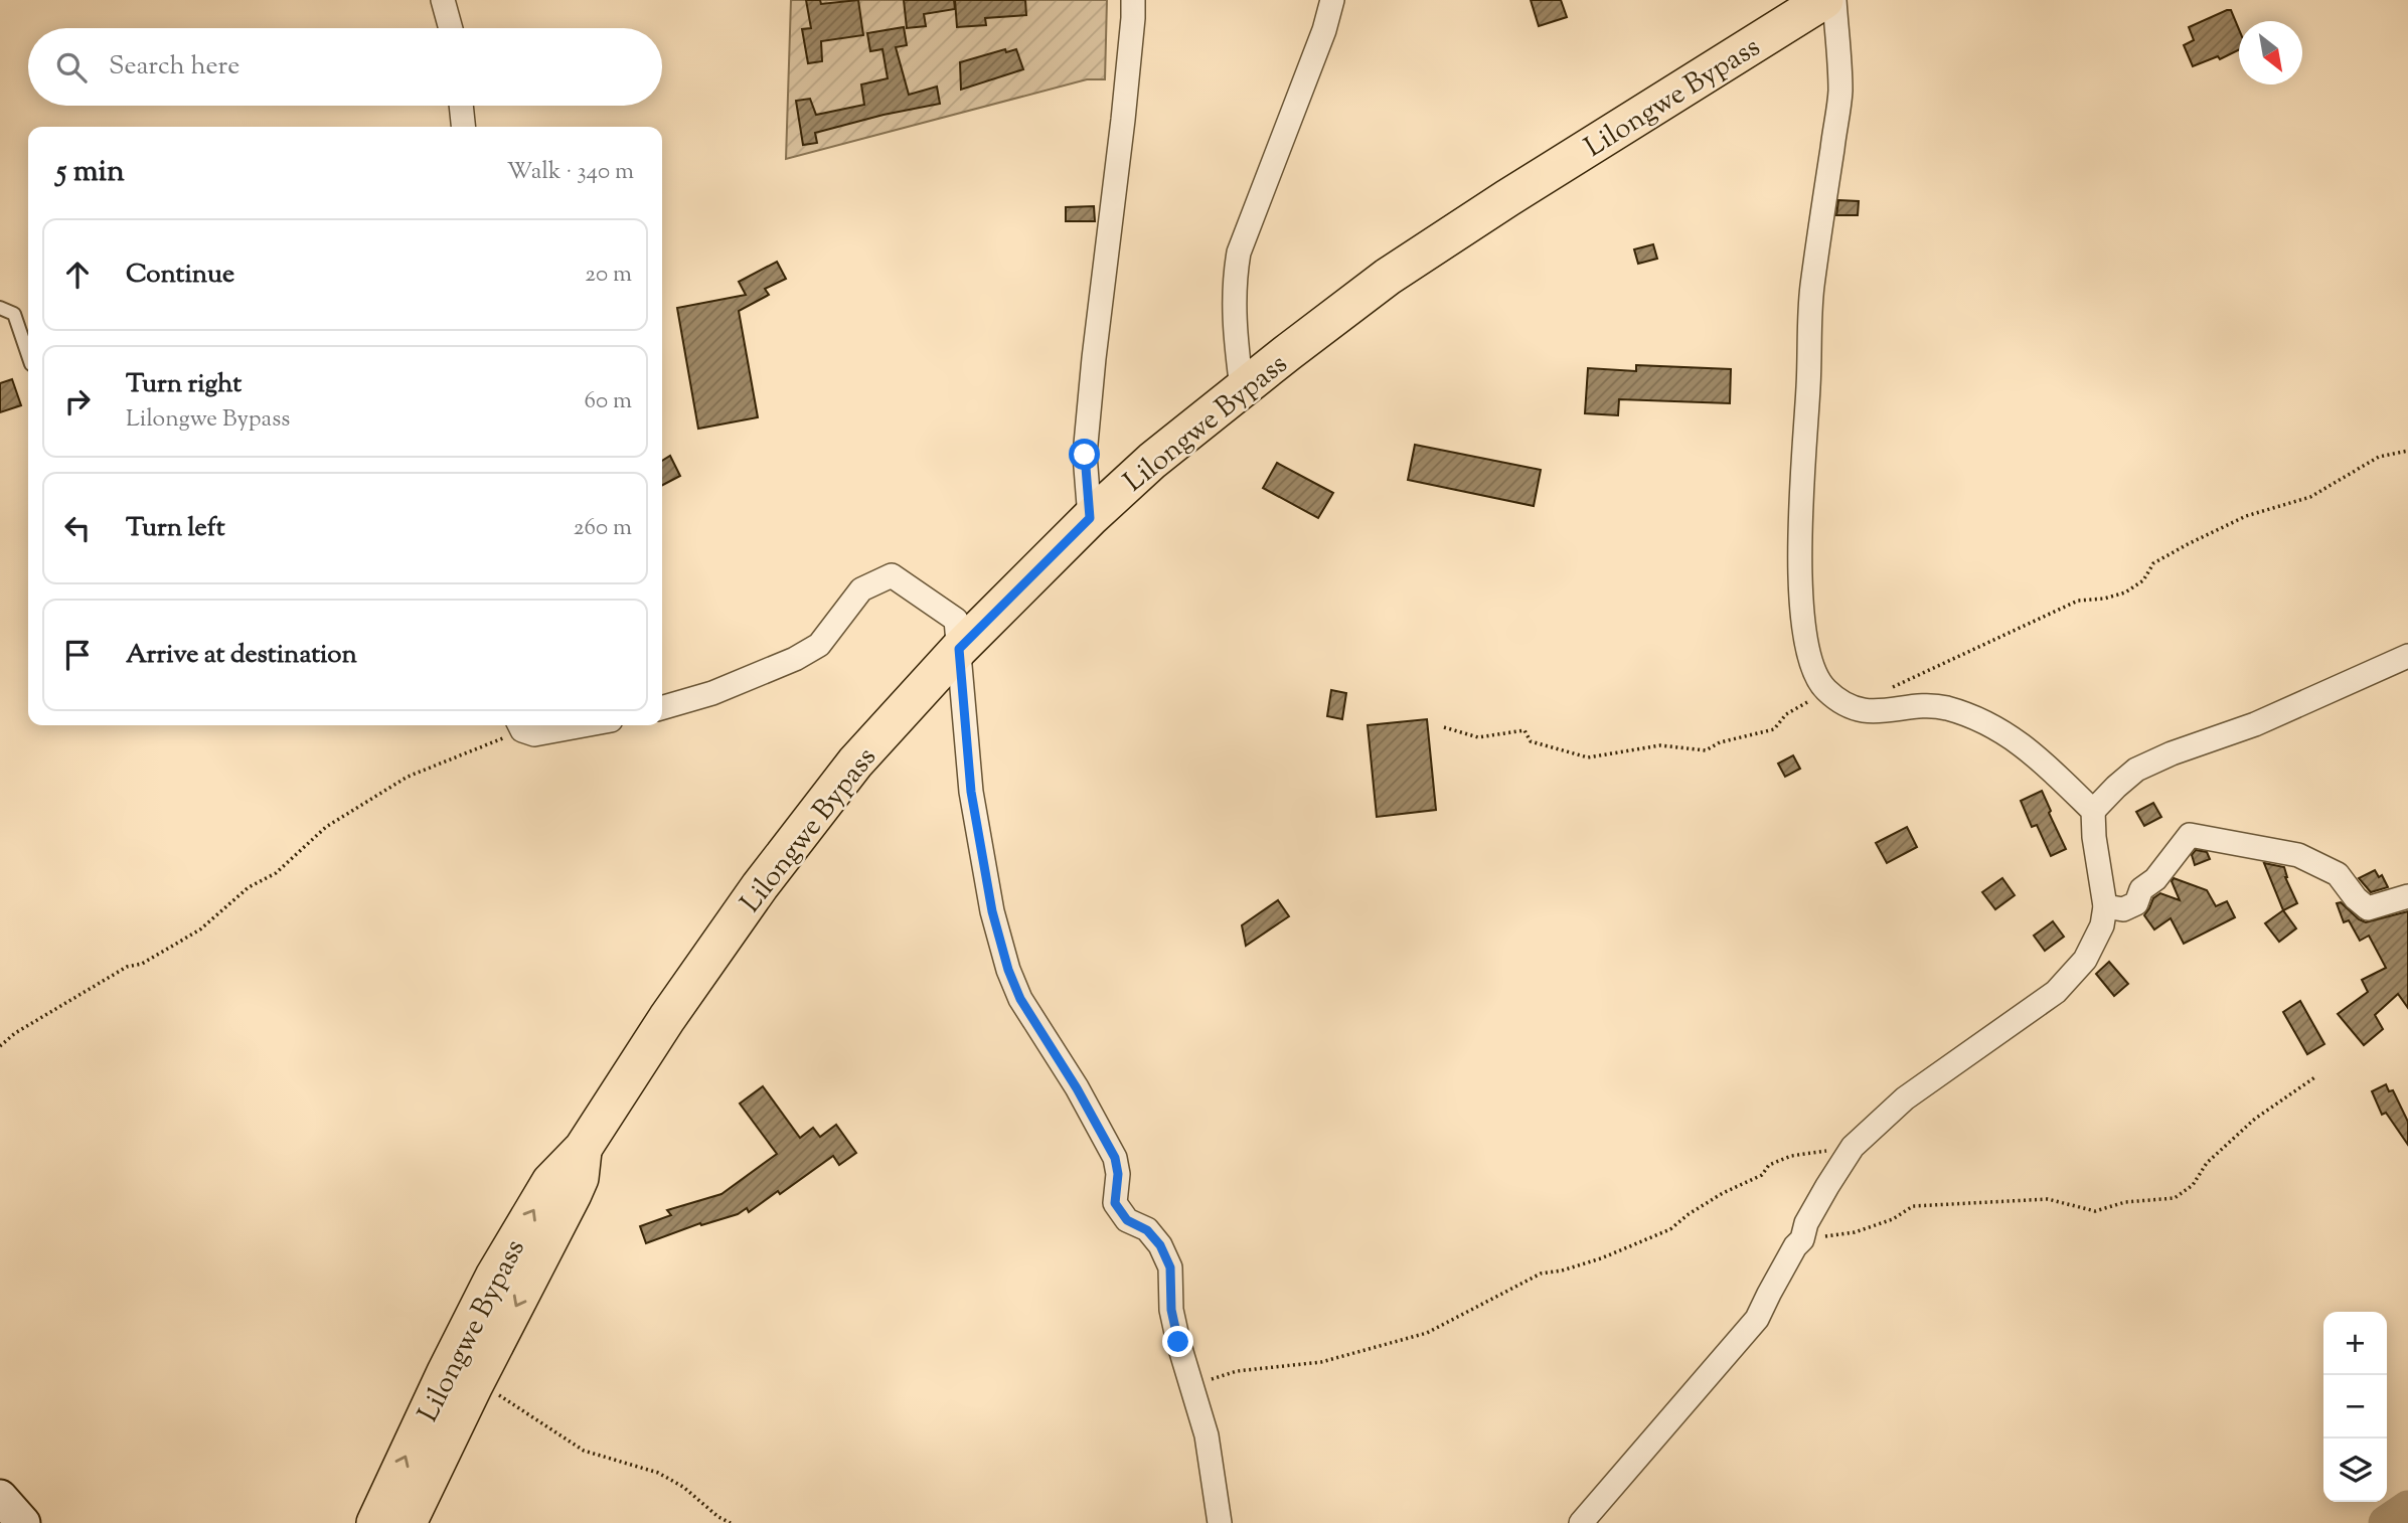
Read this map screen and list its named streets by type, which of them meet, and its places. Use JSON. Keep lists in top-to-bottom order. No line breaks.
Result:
{"streets":{"main road":["Lilongwe Bypass"]},"north":"bottom right","page":{"search":"Search here","heading":["5 min","Walk · 340 m"],"list":[["Continue","20 m"],["Turn right","Lilongwe Bypass","60 m"],["Turn left","260 m"],"Arrive at destination"],"map_buttons":["+","−"]}}
